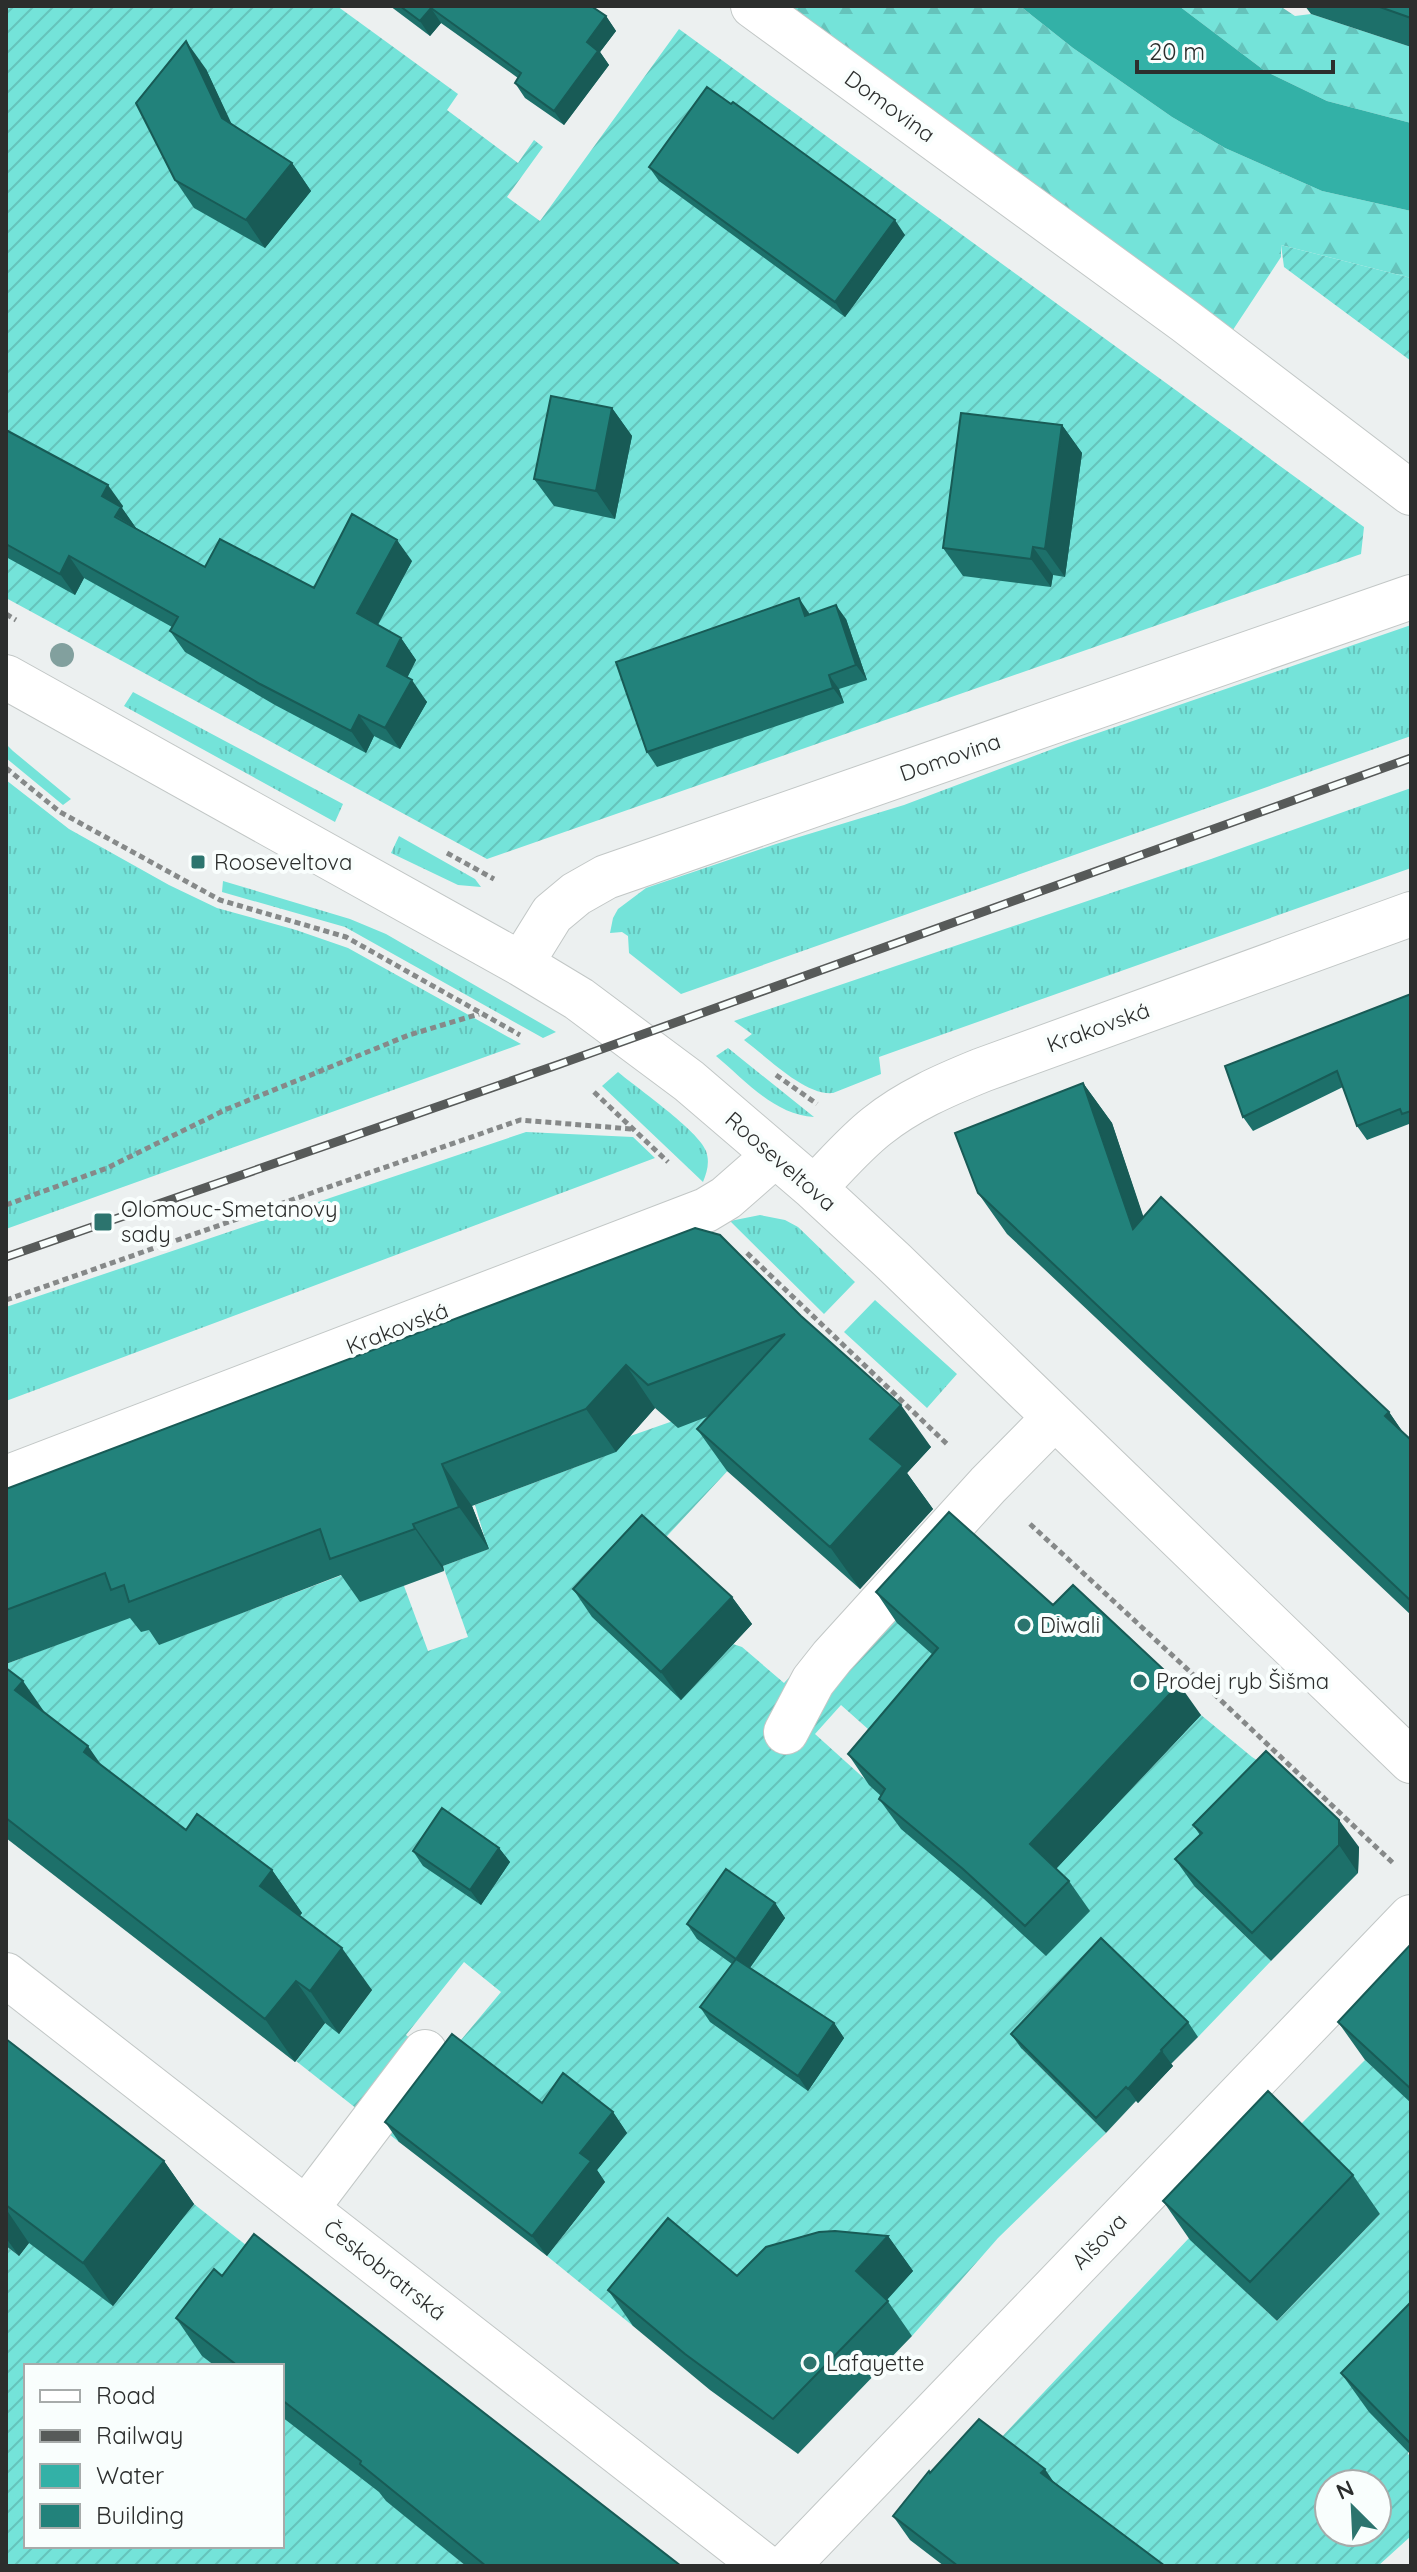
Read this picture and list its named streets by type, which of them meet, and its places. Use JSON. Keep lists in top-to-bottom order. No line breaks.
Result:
{"streets":{"street":["Domovina","Krakovská","Rooseveltova","Alšova","Českobratrská"]},"crossings":[["Domovina","Rooseveltova"],["Krakovská","Rooseveltova"]],"places":{"transit":["Rooseveltova","Olomouc-Smetanovy sady"],"other":["Diwali","Prodej ryb Šišma","Lafayette"]},"legend":["Road","Railway","Water","Building"],"scale_bar":"20 m","north":"top left"}
